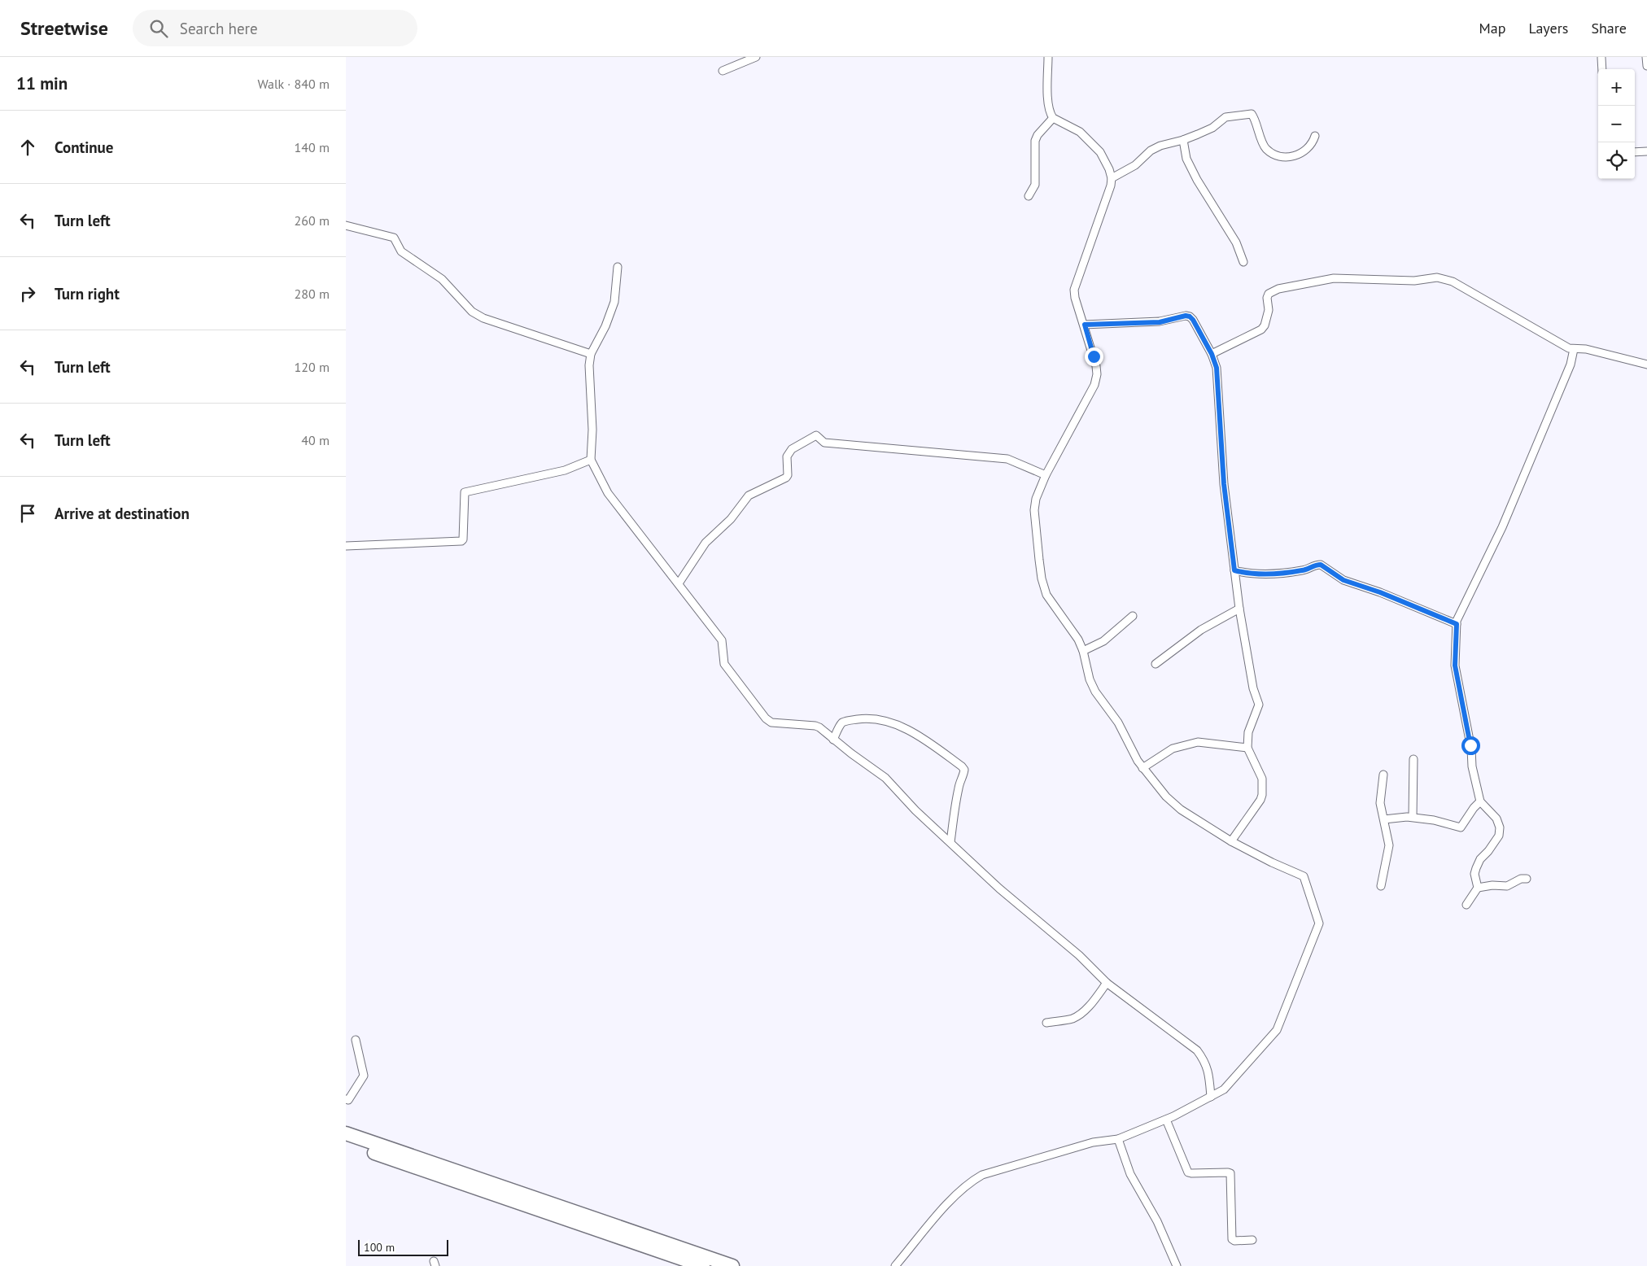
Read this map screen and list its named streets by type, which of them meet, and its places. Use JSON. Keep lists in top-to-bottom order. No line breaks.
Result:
{"scale_bar":"100 m","page":{"header":"Streetwise","search":"Search here","nav":["Map","Layers","Share"],"heading":["11 min","Walk · 840 m"],"map_buttons":["+","−"],"list":[["Continue","140 m"],["Turn left","260 m"],["Turn right","280 m"],["Turn left","120 m"],["Turn left","40 m"],"Arrive at destination"],"scale":"100 m"}}
